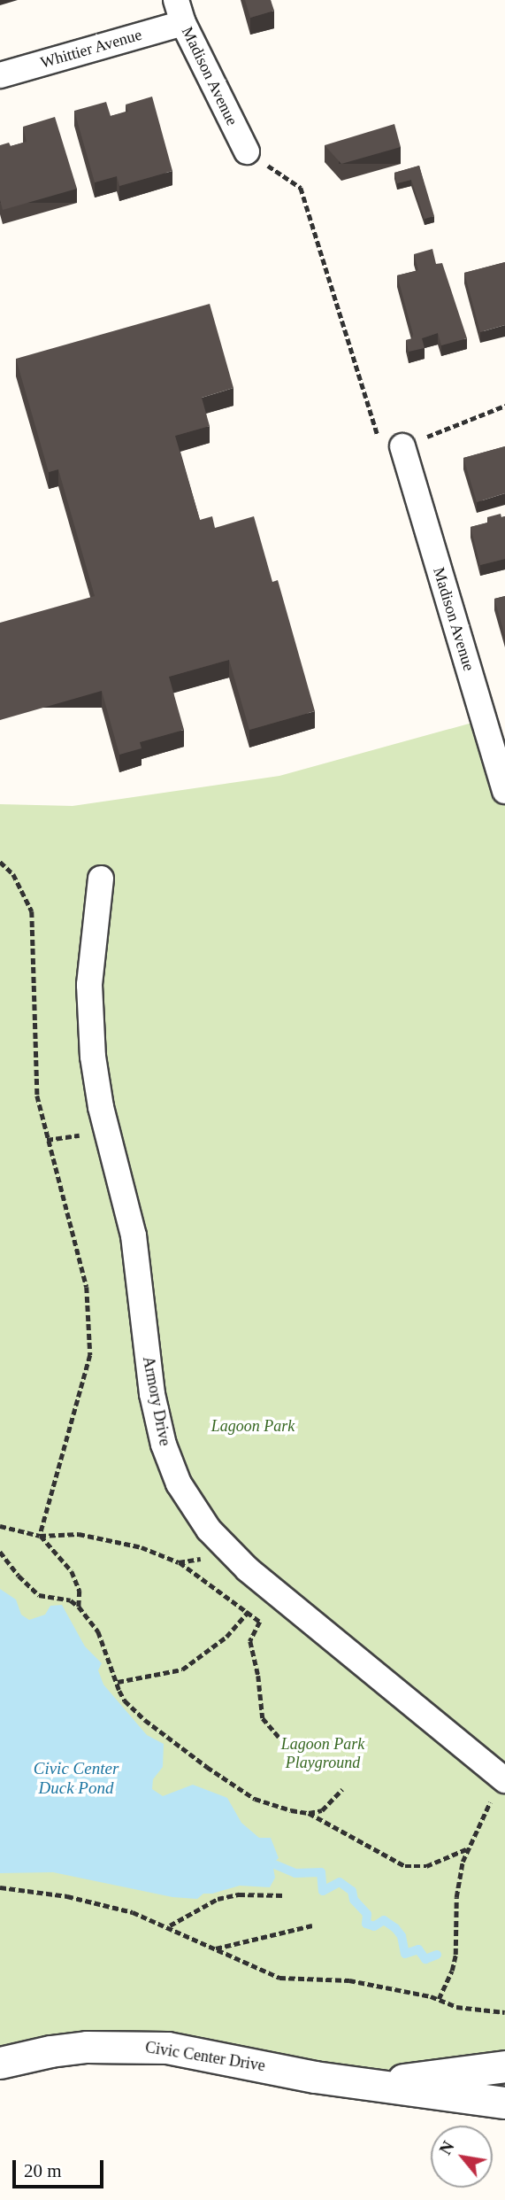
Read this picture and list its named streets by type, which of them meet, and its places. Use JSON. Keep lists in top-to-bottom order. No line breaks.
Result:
{"streets":{"street":["Whittier Avenue","Madison Avenue","Armory Drive","Civic Center Drive"]},"crossings":[["Whittier Avenue","Madison Avenue"]],"water":["Civic Center Duck Pond"],"parks":["Lagoon Park","Lagoon Park Playground"],"scale_bar":"20 m","north":"top left"}
